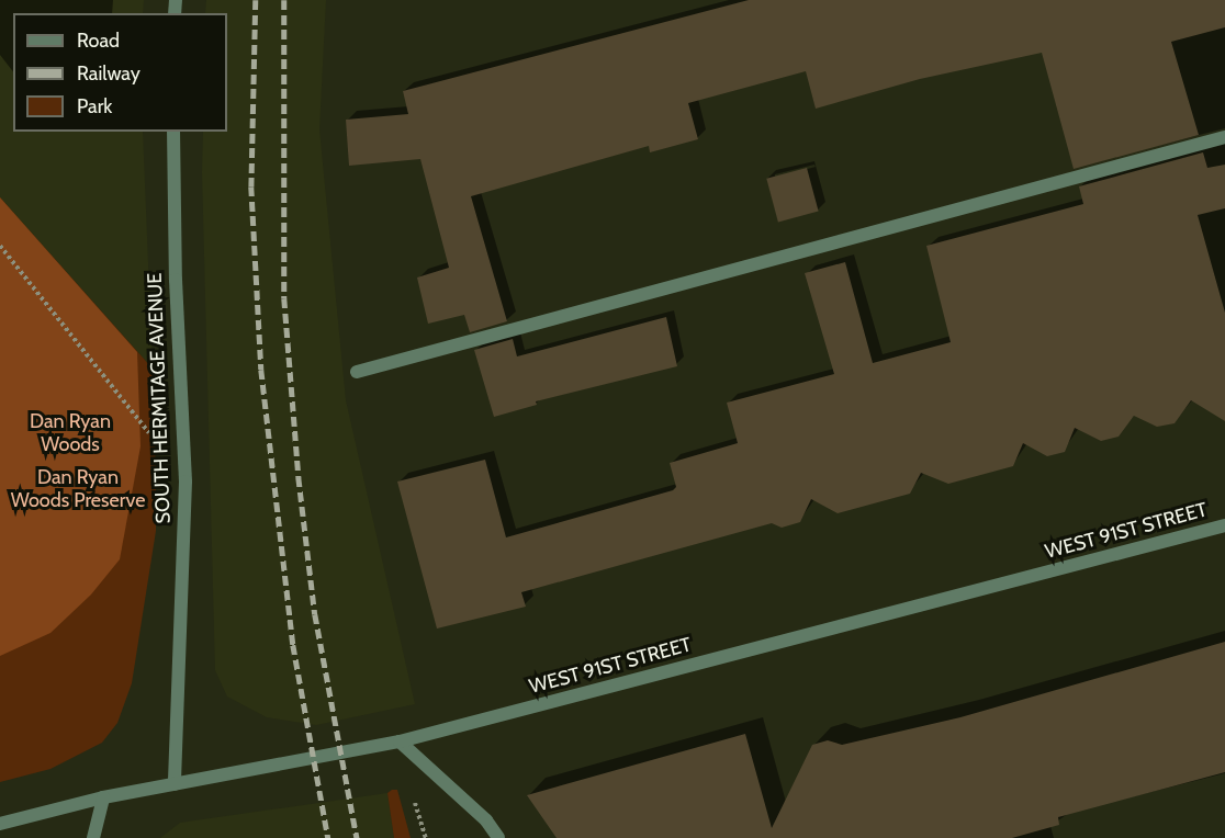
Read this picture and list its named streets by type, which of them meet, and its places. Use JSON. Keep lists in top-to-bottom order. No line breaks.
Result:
{"streets":{"street":["SOUTH HERMITAGE AVENUE","WEST 91ST STREET"]},"crossings":[["SOUTH HERMITAGE AVENUE","WEST 91ST STREET"]],"parks":["Dan Ryan Woods","Dan Ryan Woods Preserve"],"legend":["Road","Railway","Park"]}
